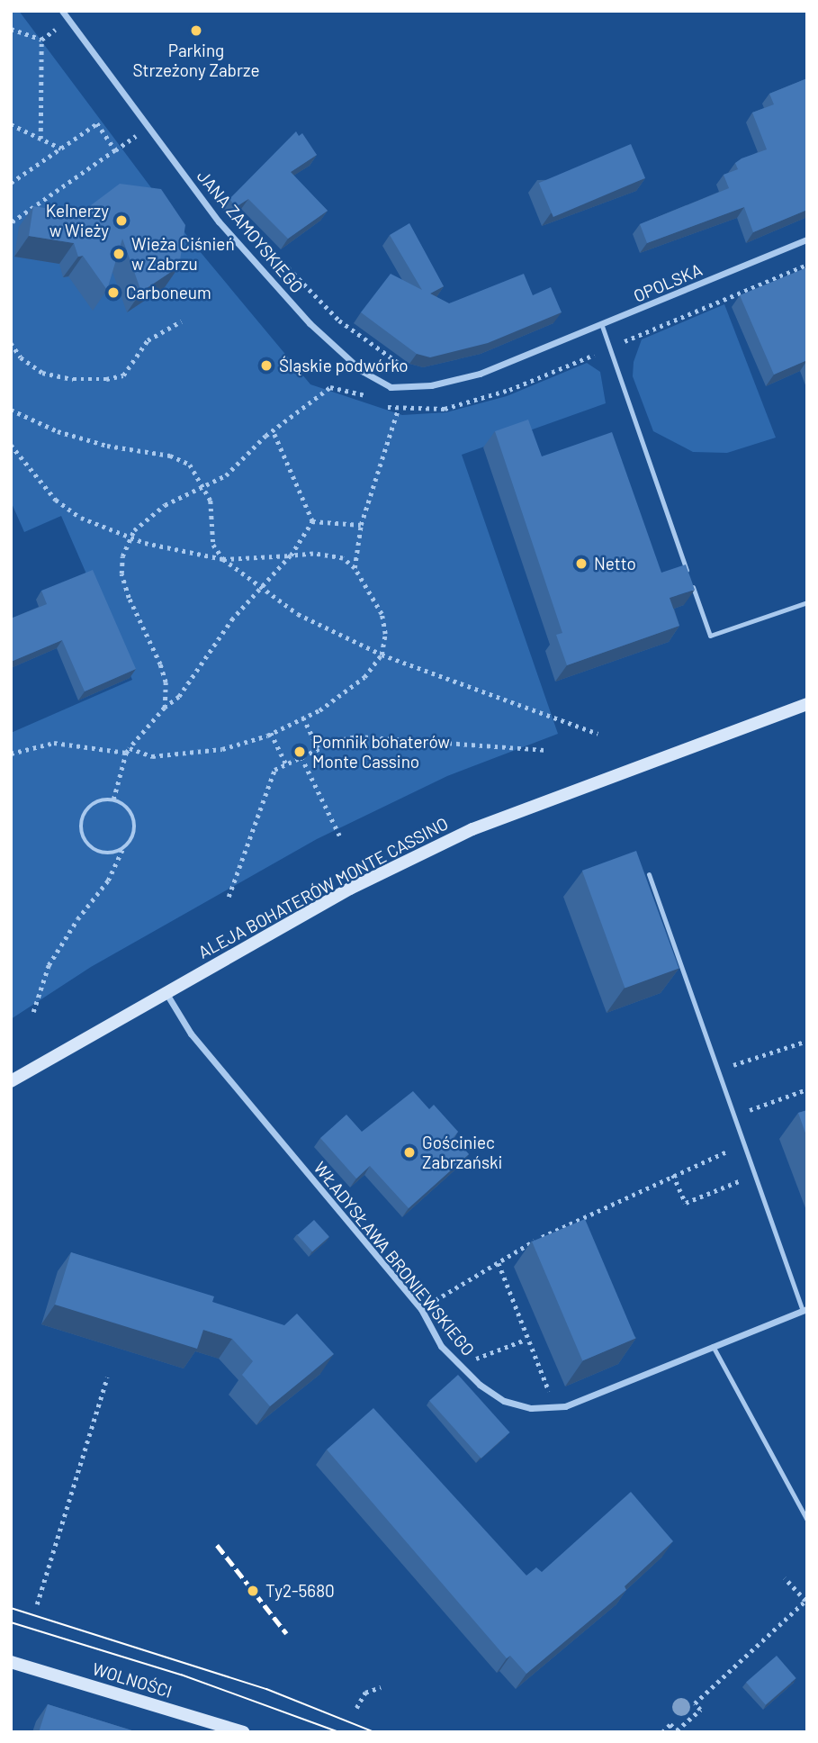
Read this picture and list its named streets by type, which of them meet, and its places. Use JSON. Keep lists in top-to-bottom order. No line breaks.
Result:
{"streets":{"street":["JANA ZAMOYSKIEGO","OPOLSKA","ALEJA BOHATERÓW MONTE CASSINO","WŁADYSŁAWA BRONIEWSKIEGO","WOLNOŚCI"]},"crossings":[["JANA ZAMOYSKIEGO","OPOLSKA"],["ALEJA BOHATERÓW MONTE CASSINO","WŁADYSŁAWA BRONIEWSKIEGO"]],"places":["Parking Strzeżony Zabrze","Kelnerzy w Wieży","Wieża Ciśnień w Zabrzu","Carboneum","Śląskie podwórko","Netto","Pomnik bohaterów Monte Cassino","Gościniec Zabrzański","Ty2-5680"]}
